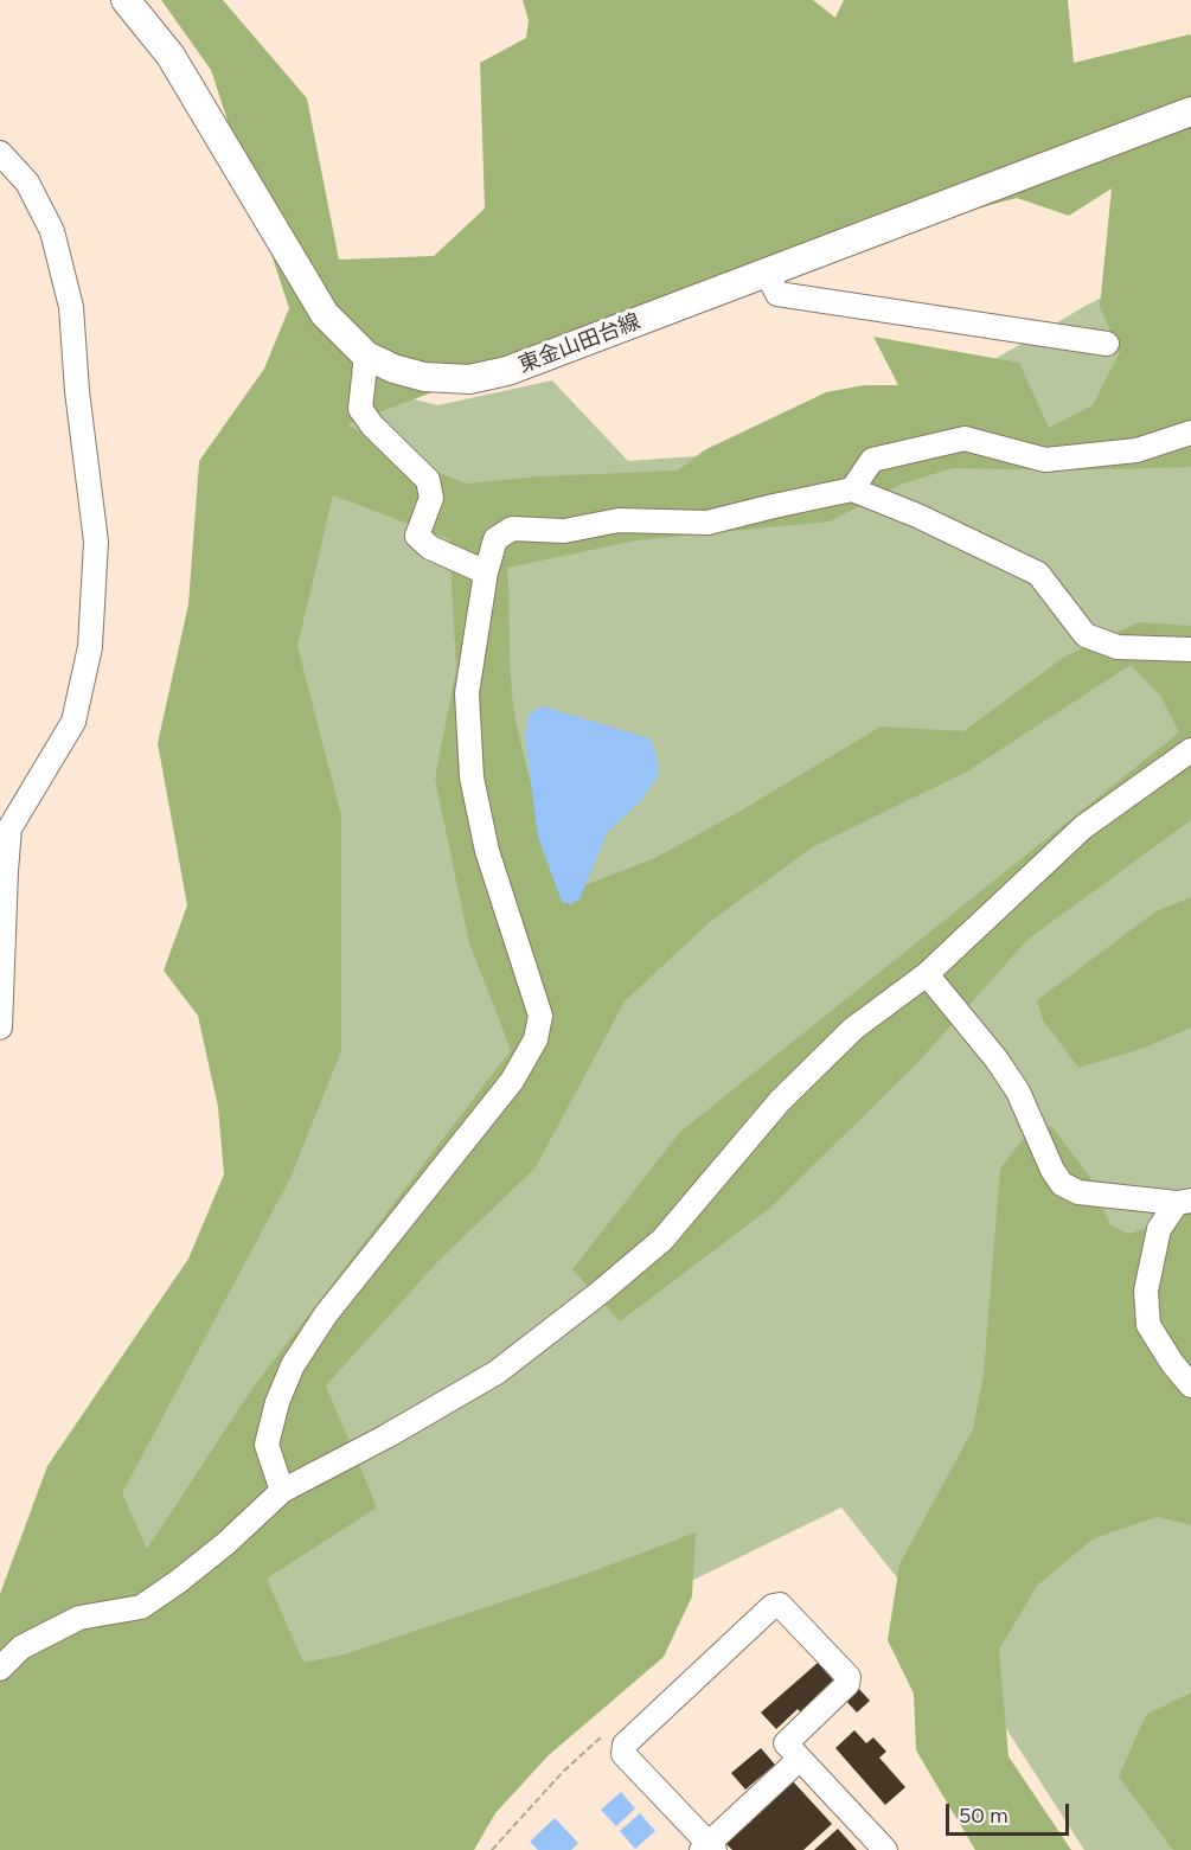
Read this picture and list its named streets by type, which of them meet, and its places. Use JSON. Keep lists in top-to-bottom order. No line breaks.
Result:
{"streets":{"main road":["東金山田台線"]},"scale_bar":"50 m"}
